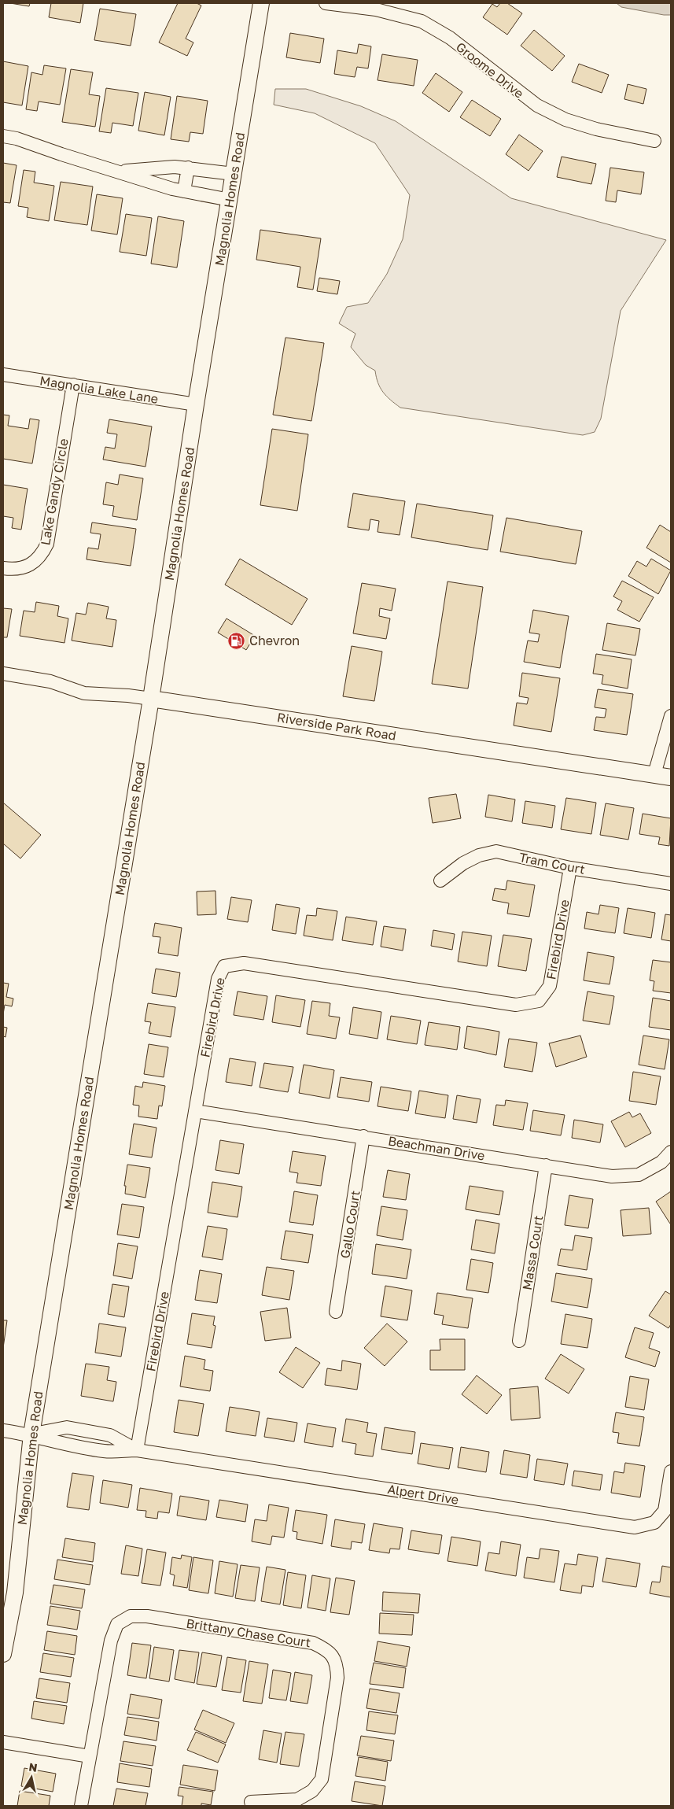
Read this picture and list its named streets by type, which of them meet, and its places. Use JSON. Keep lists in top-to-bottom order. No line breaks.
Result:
{"streets":{"street":["Groome Drive","Magnolia Homes Road","Magnolia Lake Lane","Lake Gandy Circle","Riverside Park Road","Tram Court","Firebird Drive","Beachman Drive","Gallo Court","Massa Court","Alpert Drive","Brittany Chase Court"]},"crossings":[["Magnolia Homes Road","Magnolia Lake Lane"],["Magnolia Homes Road","Riverside Park Road"],["Magnolia Homes Road","Alpert Drive"],["Magnolia Lake Lane","Lake Gandy Circle"],["Tram Court","Firebird Drive"],["Firebird Drive","Beachman Drive"],["Firebird Drive","Alpert Drive"],["Beachman Drive","Gallo Court"],["Beachman Drive","Massa Court"]],"places":{"fuel station":["Chevron"]},"north":"top"}
